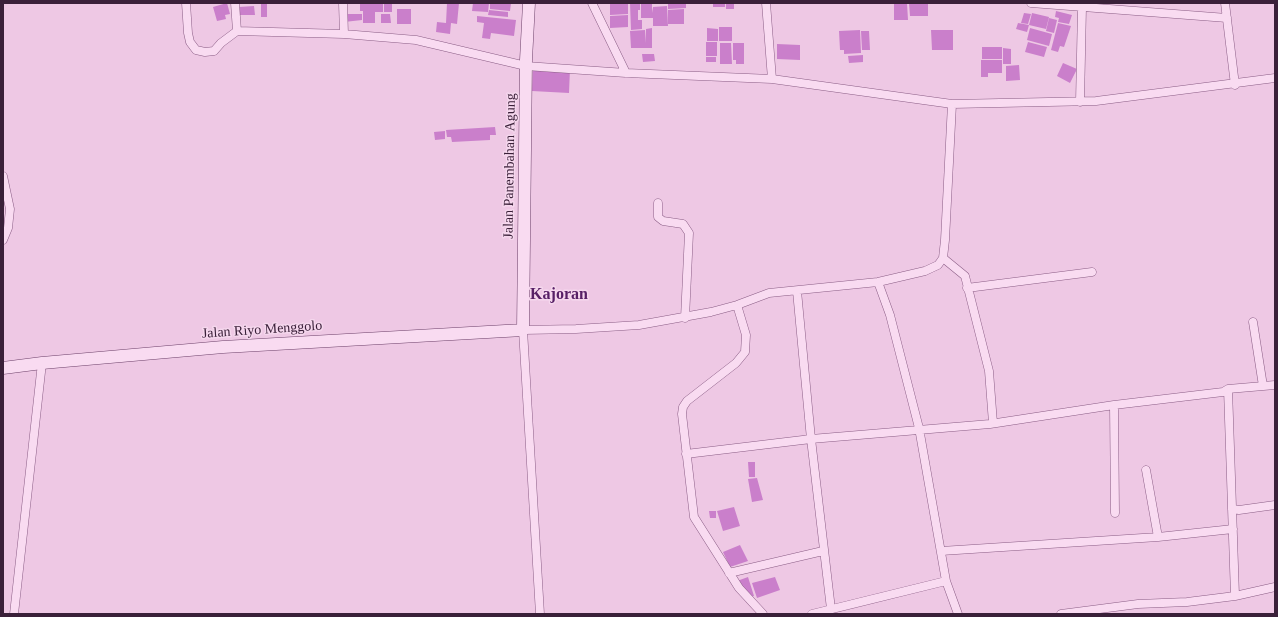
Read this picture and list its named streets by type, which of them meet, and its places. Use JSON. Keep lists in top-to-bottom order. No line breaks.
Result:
{"streets":{"street":["Jalan Panembahan Agung","Jalan Riyo Menggolo"]},"crossings":[["Jalan Panembahan Agung","Jalan Riyo Menggolo"]],"districts":["Kajoran"]}
